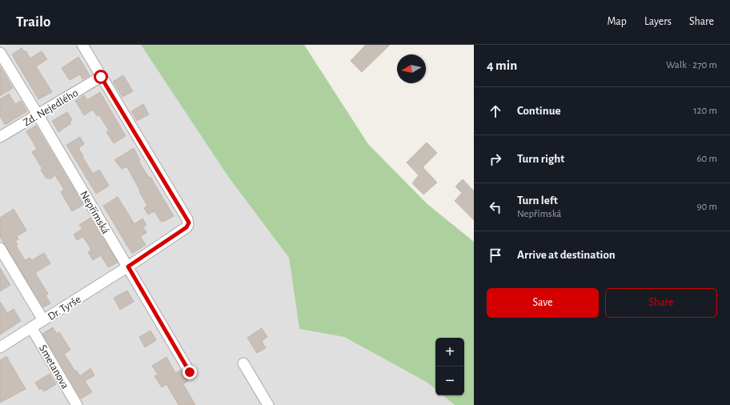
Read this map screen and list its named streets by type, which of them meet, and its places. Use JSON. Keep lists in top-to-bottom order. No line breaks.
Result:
{"streets":{"street":["Zd. Nejedlého","Nepřímská","Dr. Tyrše","Smetanova"]},"crossings":[["Zd. Nejedlého","Nepřímská"],["Zd. Nejedlého","Dr. Tyrše"],["Nepřímská","Dr. Tyrše"],["Dr. Tyrše","Smetanova"]],"north":"left","page":{"header":"Trailo","nav":["Map","Layers","Share"],"heading":["4 min","Walk · 270 m"],"list":[["Continue","120 m"],["Turn right","60 m"],["Turn left","Nepřímská","90 m"],"Arrive at destination"],"buttons":["Save","Share"],"map_buttons":["+","−"]}}
